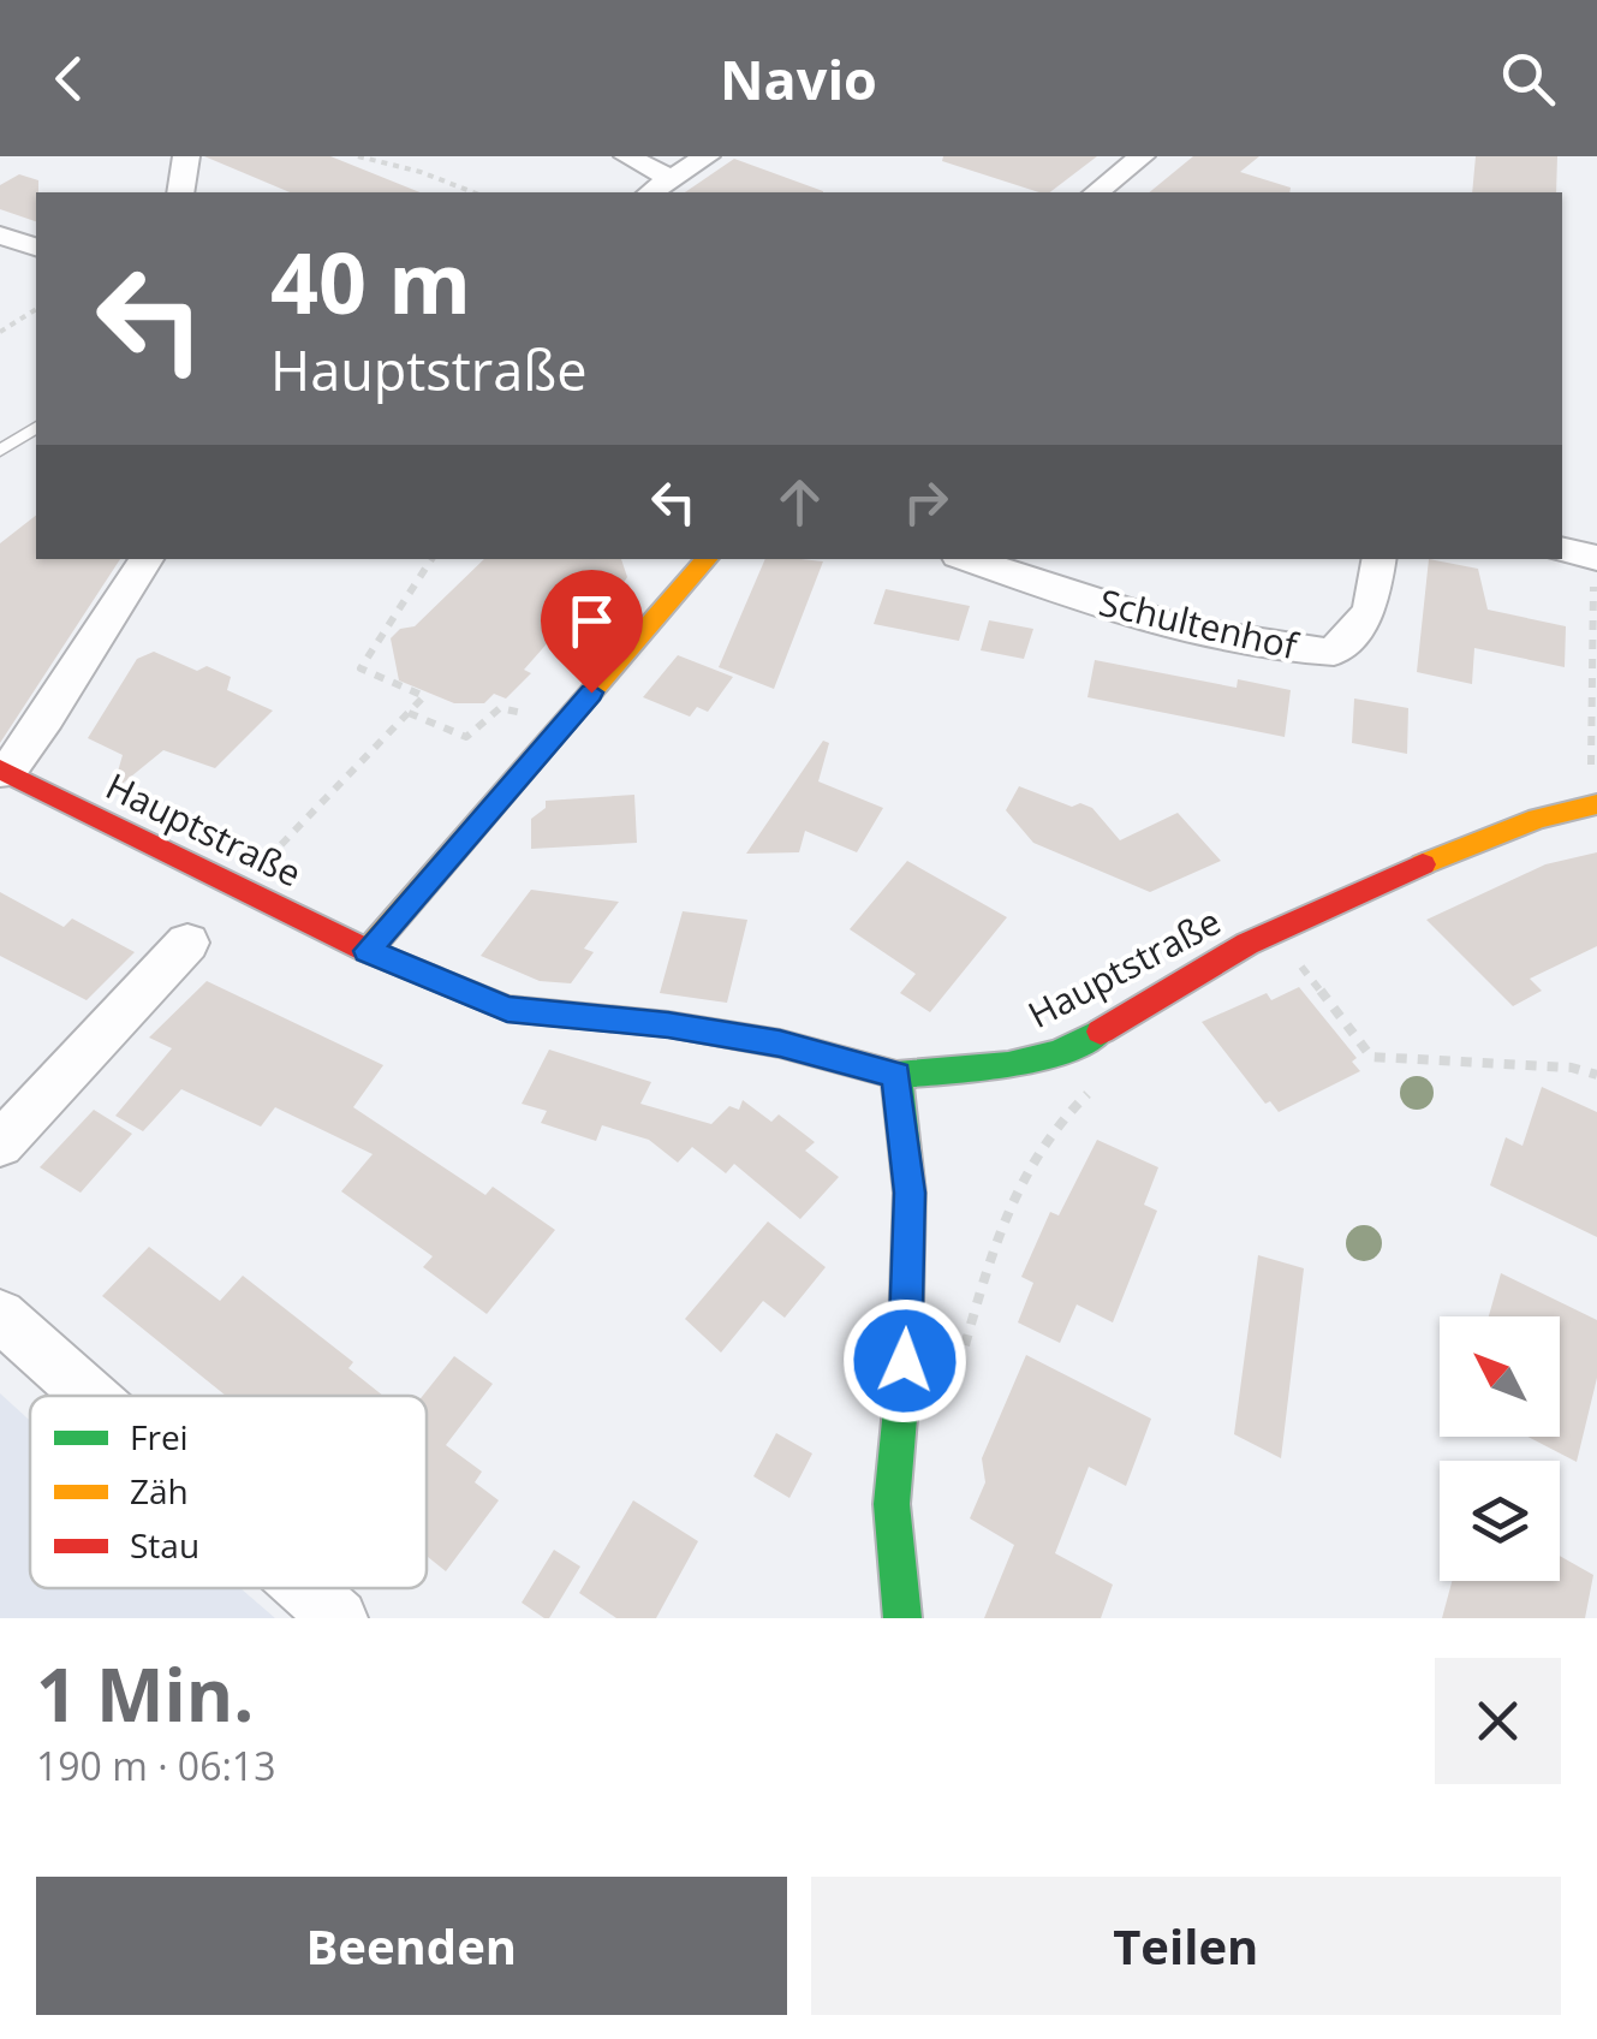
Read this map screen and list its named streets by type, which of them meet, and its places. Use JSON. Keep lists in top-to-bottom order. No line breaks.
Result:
{"streets":{"main road":["Hauptstraße"],"street":["Schultenhof"]},"legend":["Frei","Zäh","Stau"],"north":"top left","page":{"header":"Navio","turn":["40 m","Hauptstraße"],"heading":["1 Min.","190 m · 06:13"],"buttons":["Beenden","Teilen"]}}
